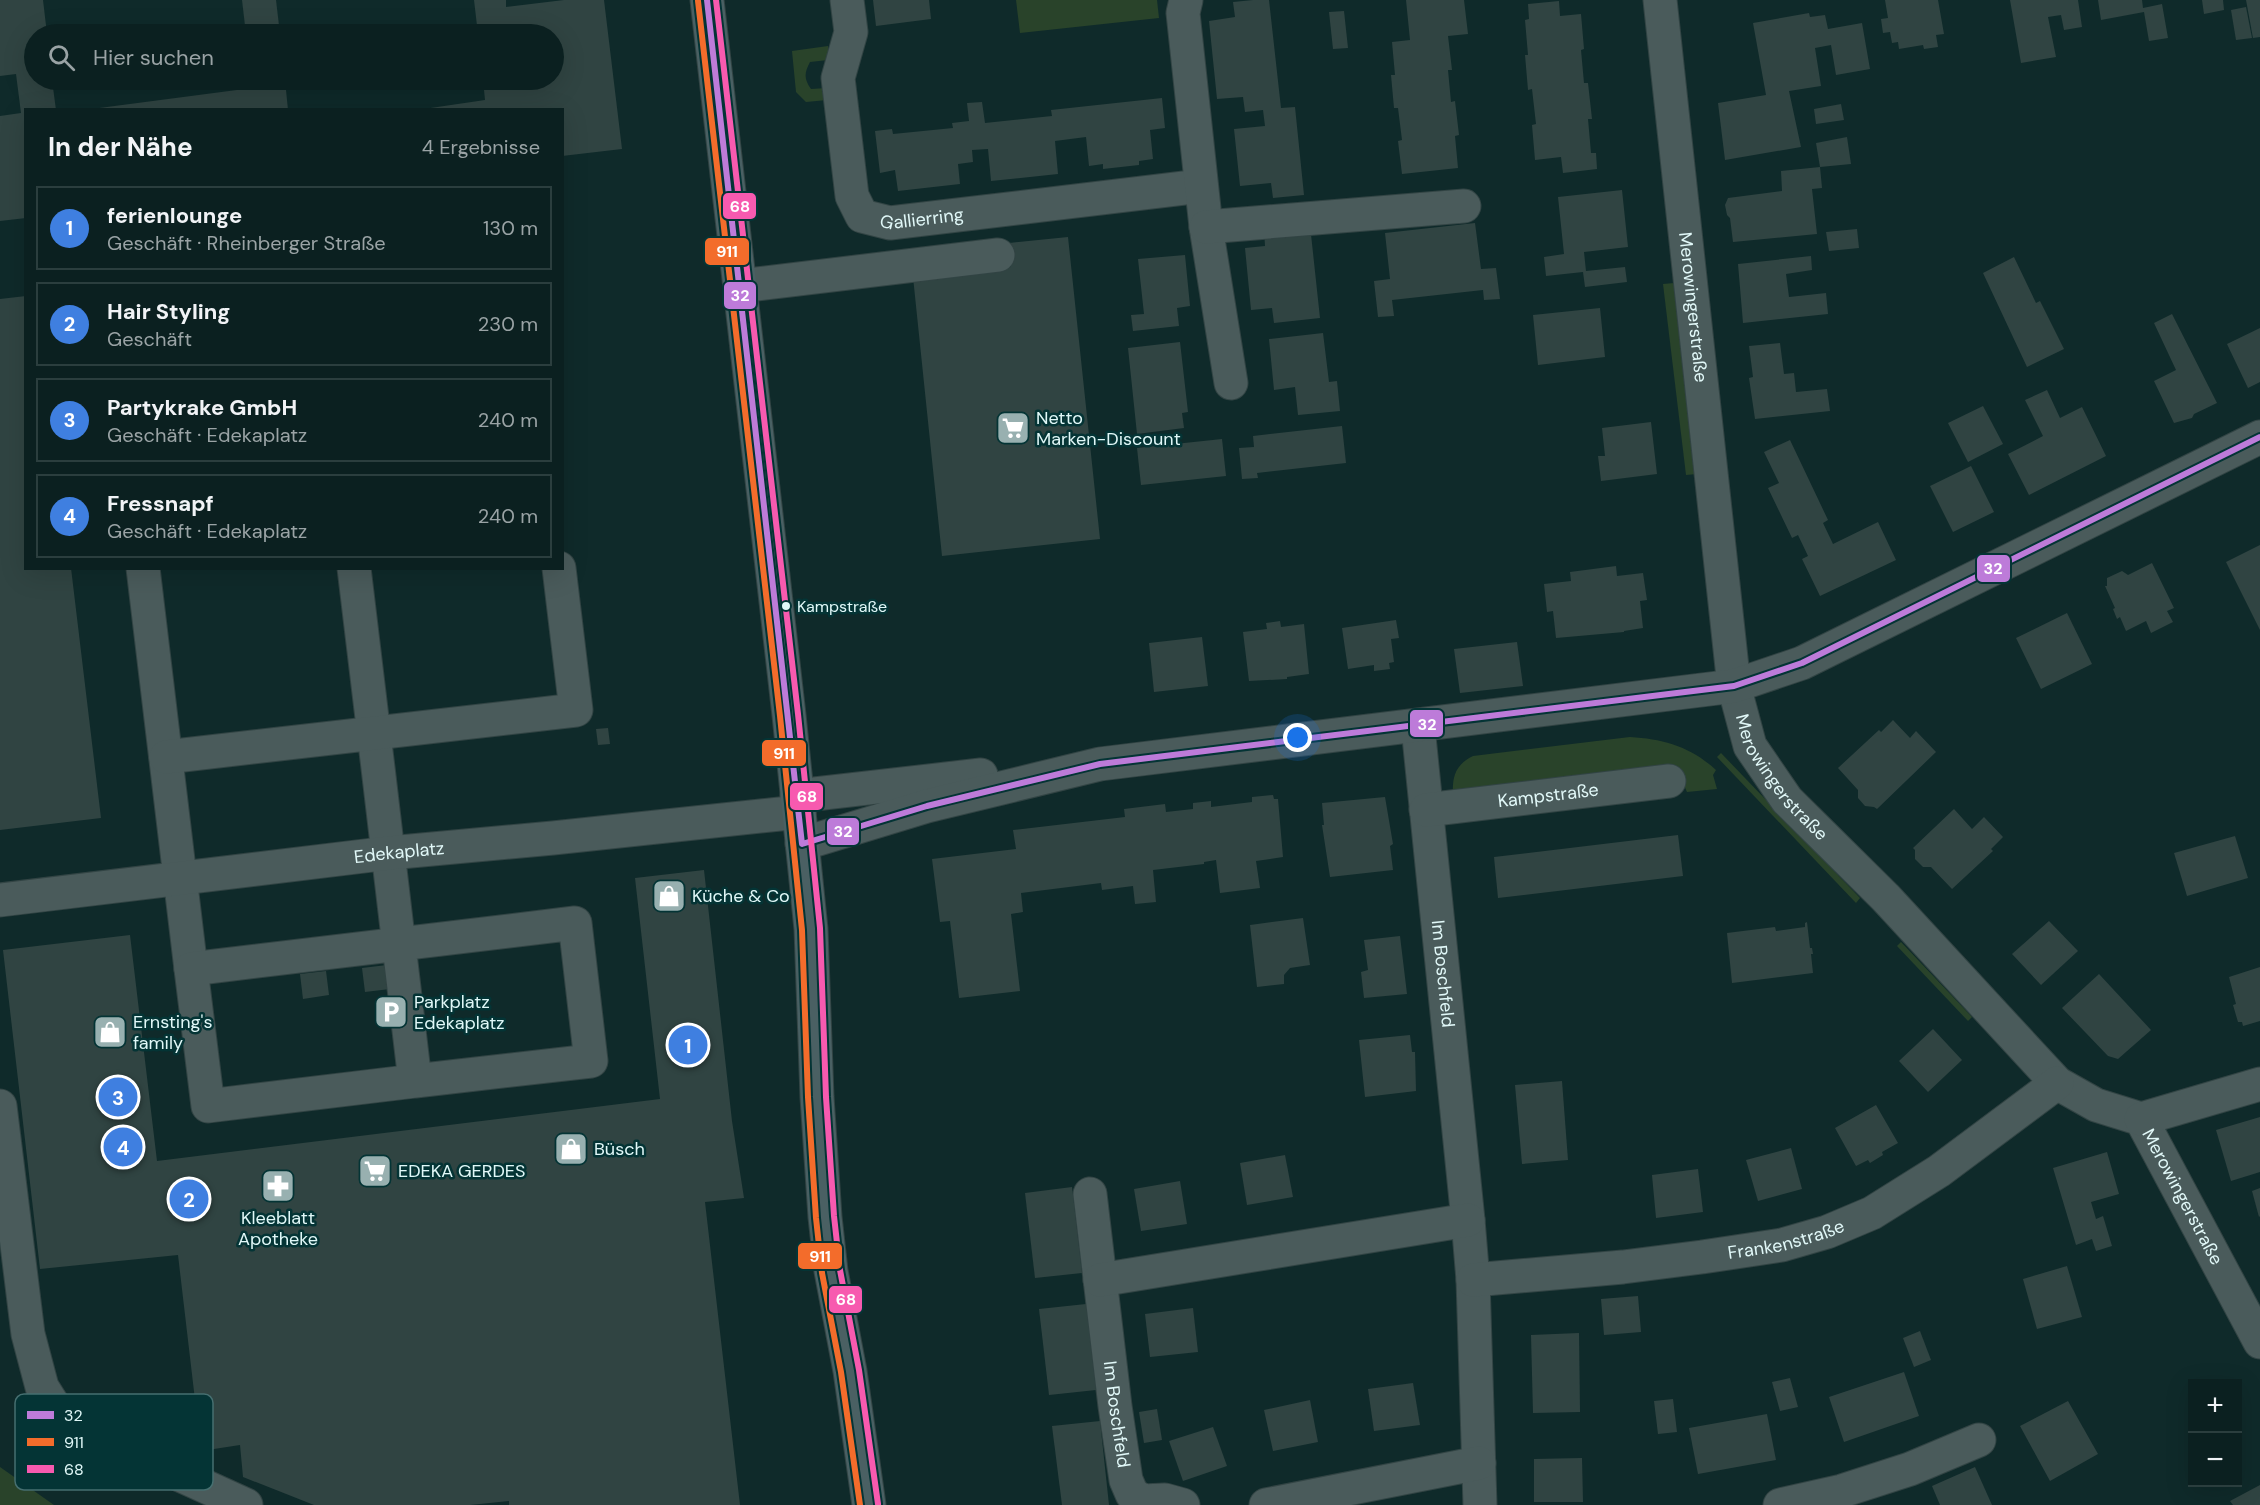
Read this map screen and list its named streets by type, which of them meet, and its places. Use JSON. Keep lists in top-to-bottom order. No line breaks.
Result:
{"streets":{"street":["Gallierring","Merowingerstraße","Kampstraße","Edekaplatz","Im Boschfeld","Frankenstraße"]},"crossings":[["Merowingerstraße","Frankenstraße"],["Kampstraße","Im Boschfeld"],["Im Boschfeld","Frankenstraße"]],"places":{"supermarket":["Netto Marken-Discount","EDEKA GERDES"],"other":["Kampstraße"],"shop":["Küche & Co","Ernsting's family","Büsch"],"parking":["Parkplatz Edekaplatz"],"pharmacy":["Kleeblatt Apotheke"]},"lines":["transit line 32","transit line 68","transit line 911"],"legend":["32","911","68"],"page":{"search":"Hier suchen","heading":["In der Nähe","4 Ergebnisse"],"list":[{"mark":"1","name":"ferienlounge","note":"Geschäft · Rheinberger Straße","value":"130 m"},{"mark":"2","name":"Hair Styling","note":"Geschäft","value":"230 m"},{"mark":"3","name":"Partykrake GmbH","note":"Geschäft · Edekaplatz","value":"240 m"},{"mark":"4","name":"Fressnapf","note":"Geschäft · Edekaplatz","value":"240 m"}],"pins":["1","3","4","2"],"map_buttons":["+","−"]}}
